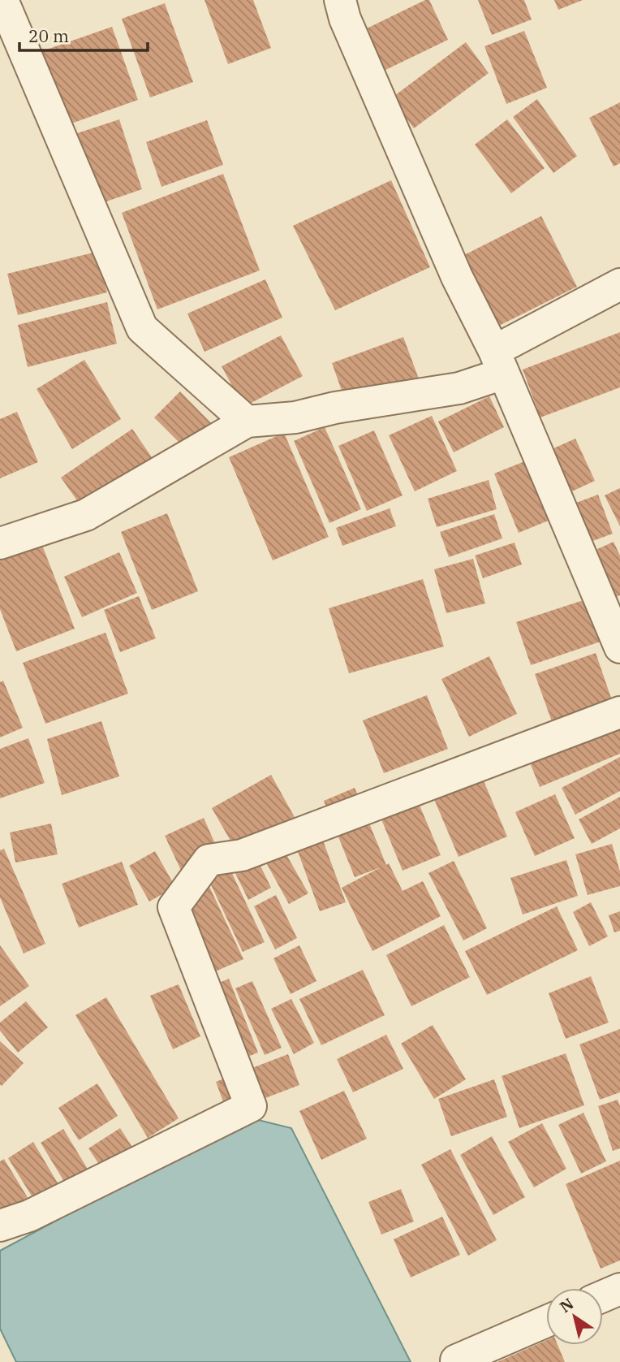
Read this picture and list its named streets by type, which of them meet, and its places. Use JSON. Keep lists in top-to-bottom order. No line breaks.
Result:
{"scale_bar":"20 m","north":"top left"}
